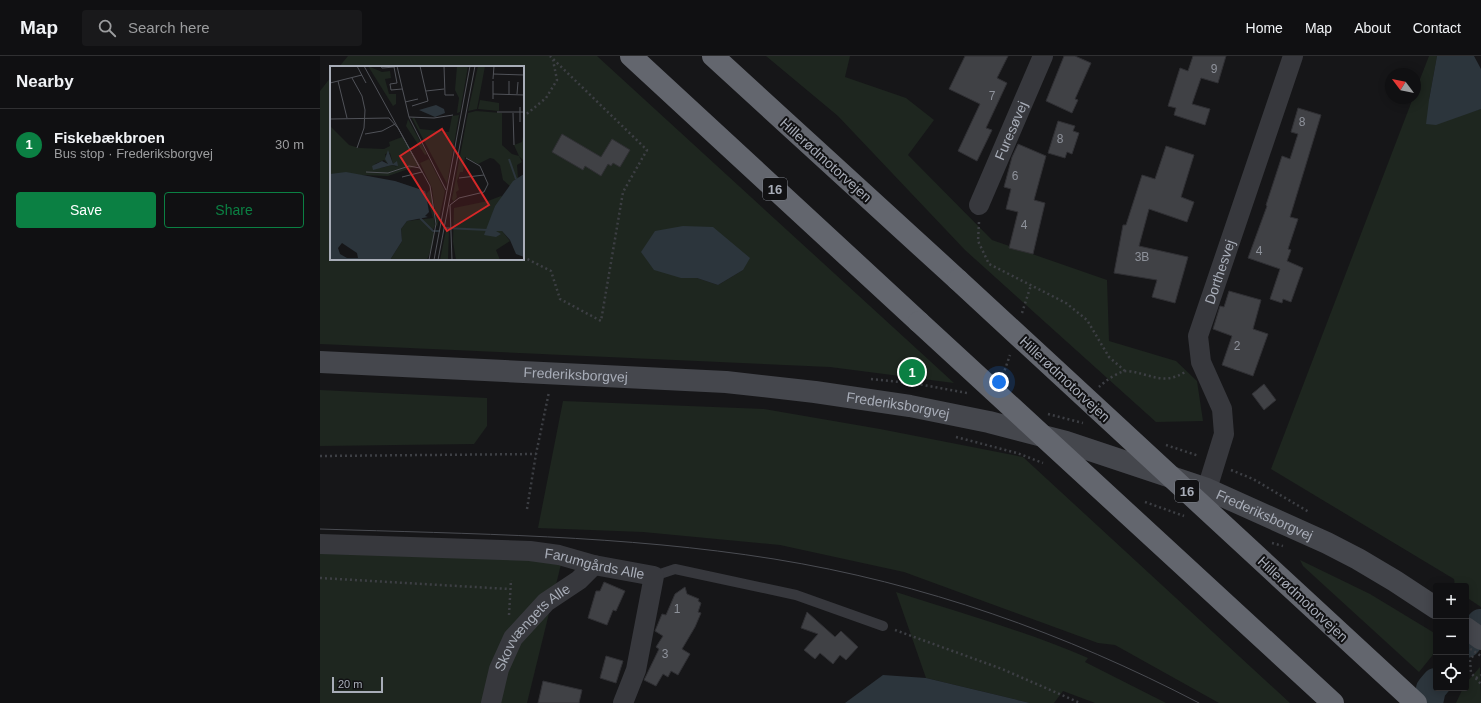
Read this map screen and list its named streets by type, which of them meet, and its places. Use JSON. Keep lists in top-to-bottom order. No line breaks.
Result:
{"streets":{"highway":["Hillerødmotorvejen","16"],"street":["Furesøvej","Dorthesvej","Frederiksborgvej","Farumgårds Alle","Skovvængets Alle"]},"crossings":[["Dorthesvej","Frederiksborgvej"],["Farumgårds Alle","Skovvængets Alle"]],"house_numbers":["9","7","8","8","6","4","4","3B","2","1","3"],"scale_bar":"20 m","north":"top left","page":{"header":"Map","search":"Search here","nav":["Home","Map","About","Contact"],"heading":"Nearby","list":[{"mark":"1","name":"Fiskebækbroen","note":"Bus stop · Frederiksborgvej","value":"30 m"}],"buttons":["Save","Share"],"pins":"1","map_buttons":["+","−"],"scale":"20 m"}}
